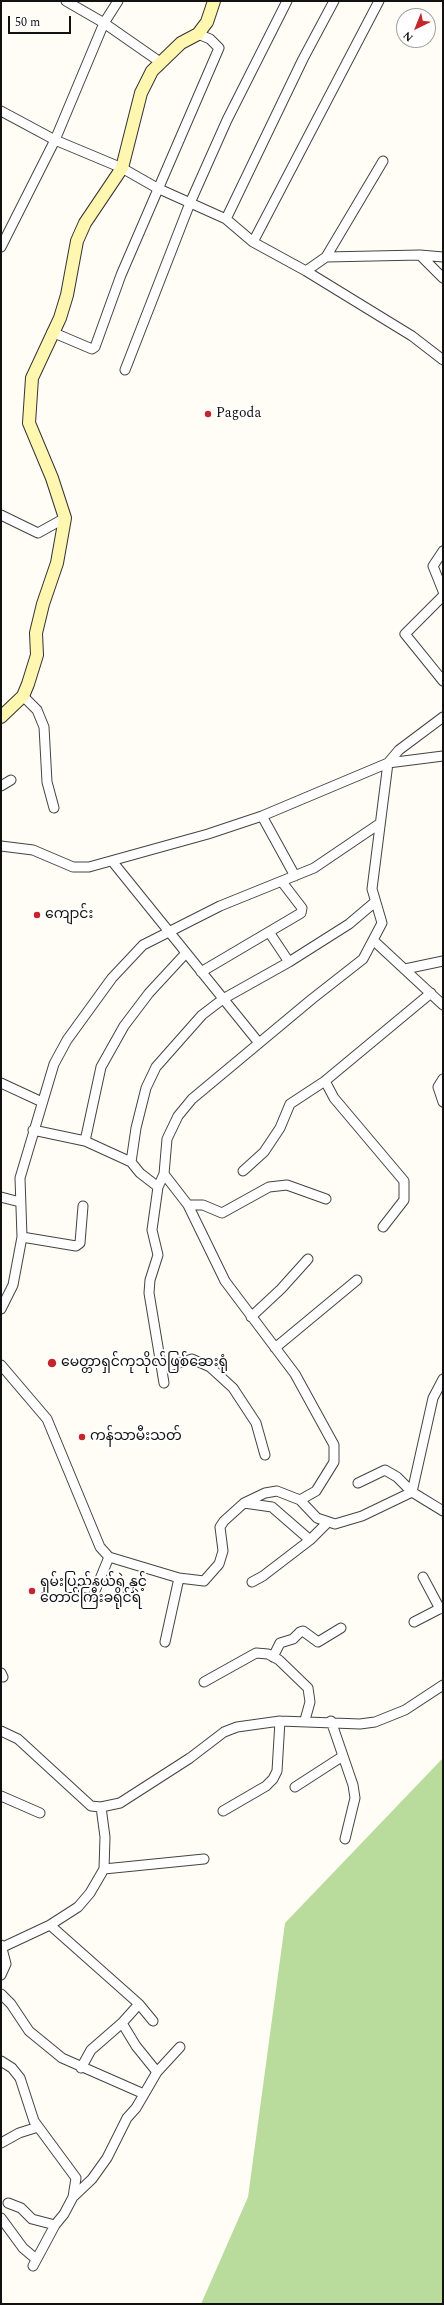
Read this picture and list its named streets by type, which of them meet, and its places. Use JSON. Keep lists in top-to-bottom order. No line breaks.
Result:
{"places":["Pagoda","ကျောင်း","မေတ္တာရှင်ကုသိုလ်ဖြစ်ဆေးရုံ","ကန်သာမီးသတ်","ရှမ်းပြည်နယ်ရဲ နှင့် တောင်ကြီးခရိုင်ရဲ"],"scale_bar":"50 m","north":"bottom left"}
